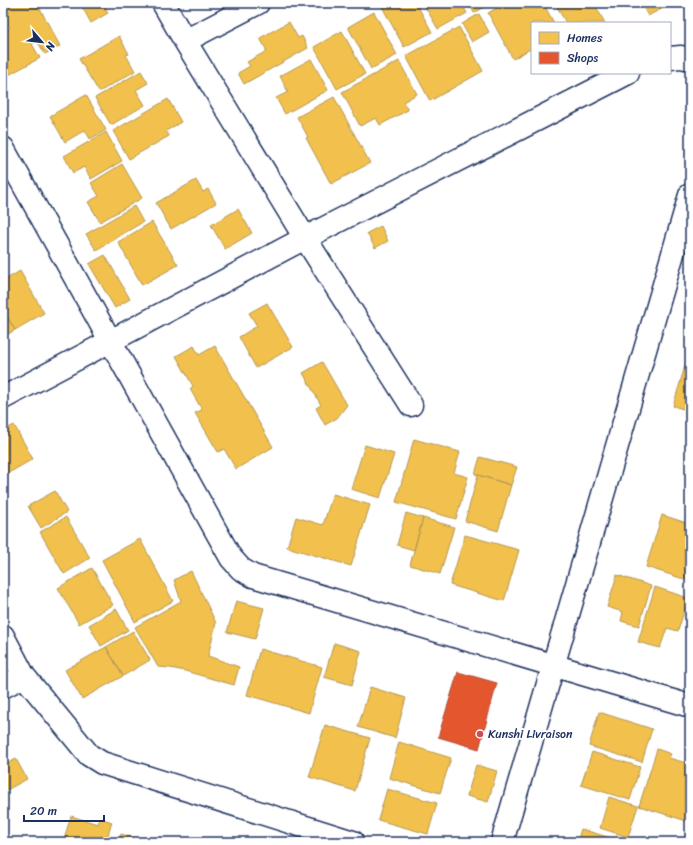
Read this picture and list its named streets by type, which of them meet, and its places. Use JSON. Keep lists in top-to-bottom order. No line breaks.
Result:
{"places":["Kunshi Livraison"],"legend":["Homes","Shops"],"scale_bar":"20 m","north":"bottom right"}
